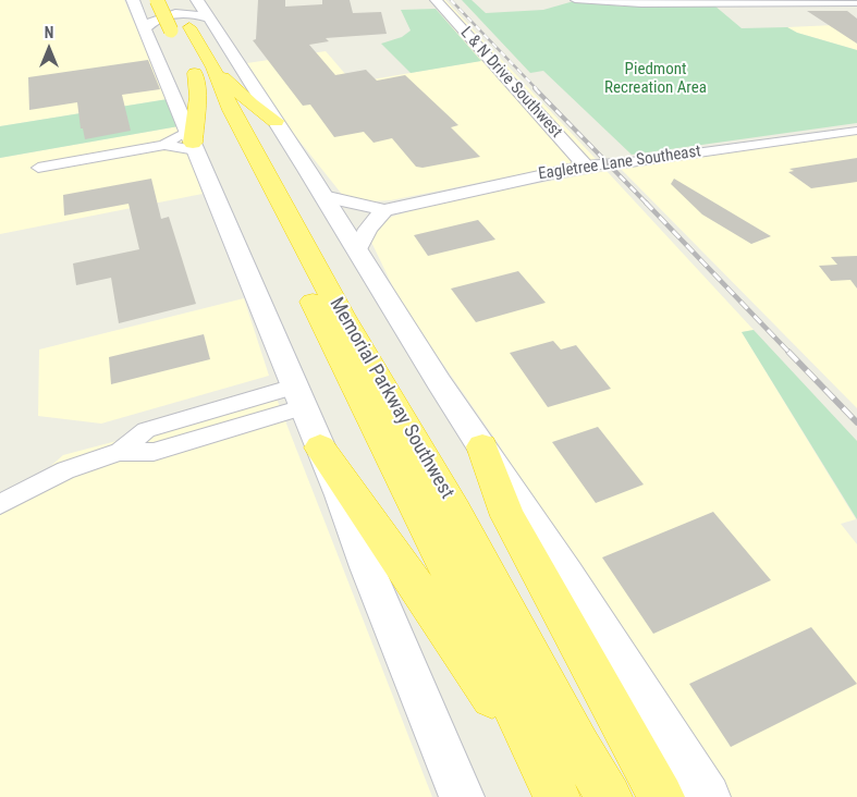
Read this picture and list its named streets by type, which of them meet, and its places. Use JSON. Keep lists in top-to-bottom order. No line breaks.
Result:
{"streets":{"highway":["Memorial Parkway Southwest"],"street":["L & N Drive Southwest","Eagletree Lane Southeast"]},"crossings":[["L & N Drive Southwest","Eagletree Lane Southeast"]],"parks":["Piedmont Recreation Area"],"north":"top"}
